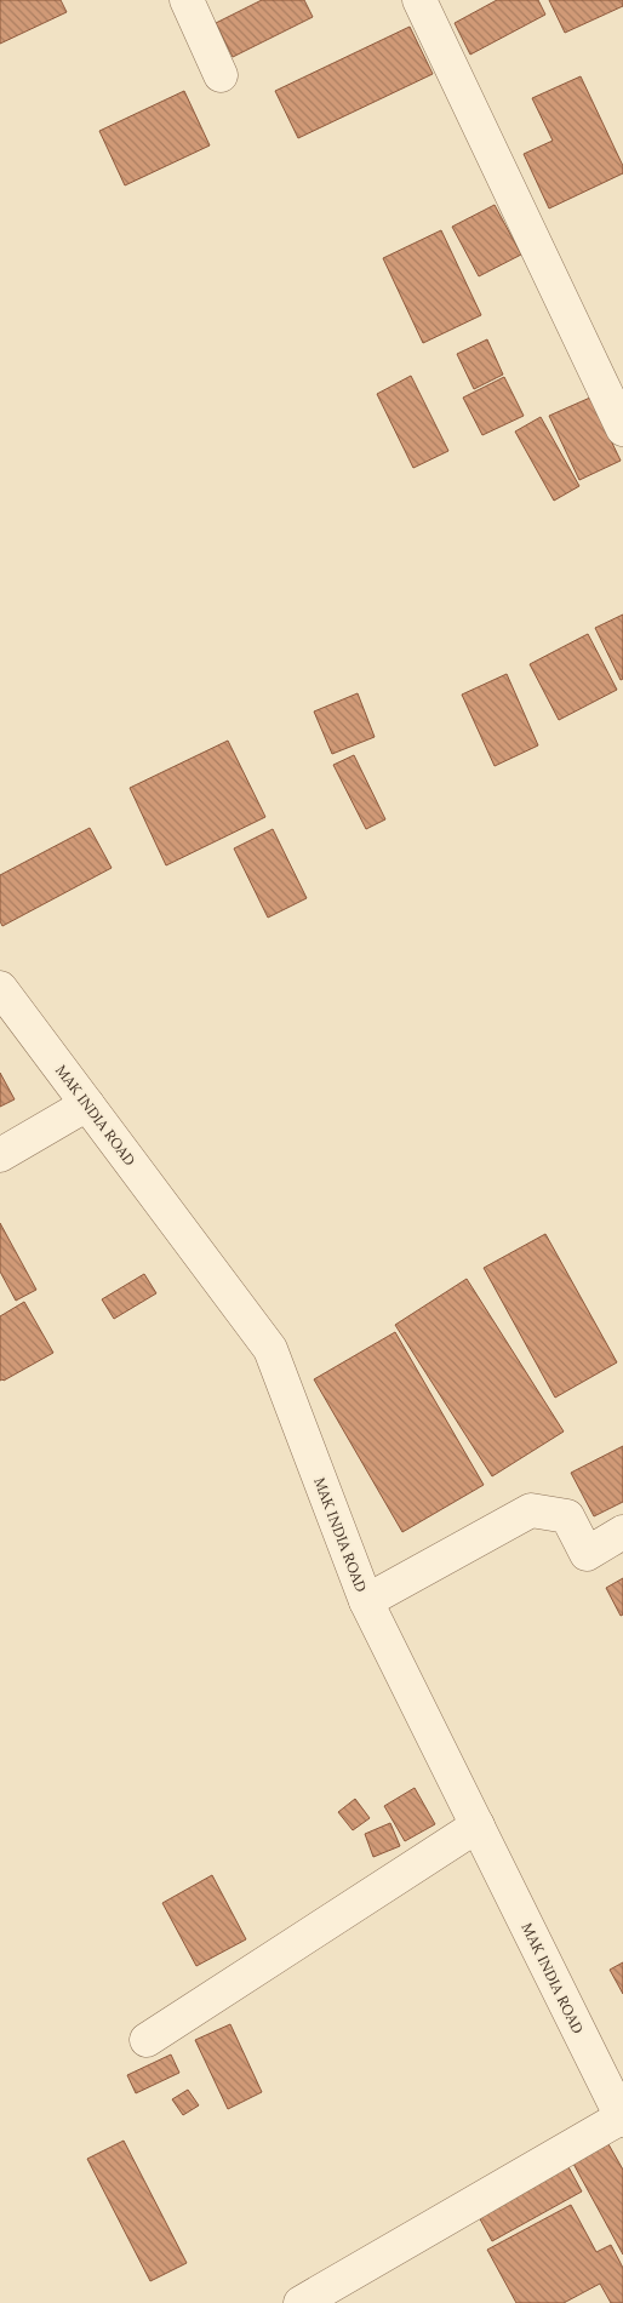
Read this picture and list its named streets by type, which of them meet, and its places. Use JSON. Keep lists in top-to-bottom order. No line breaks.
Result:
{"streets":{"street":["MAK INDIA ROAD"]}}
